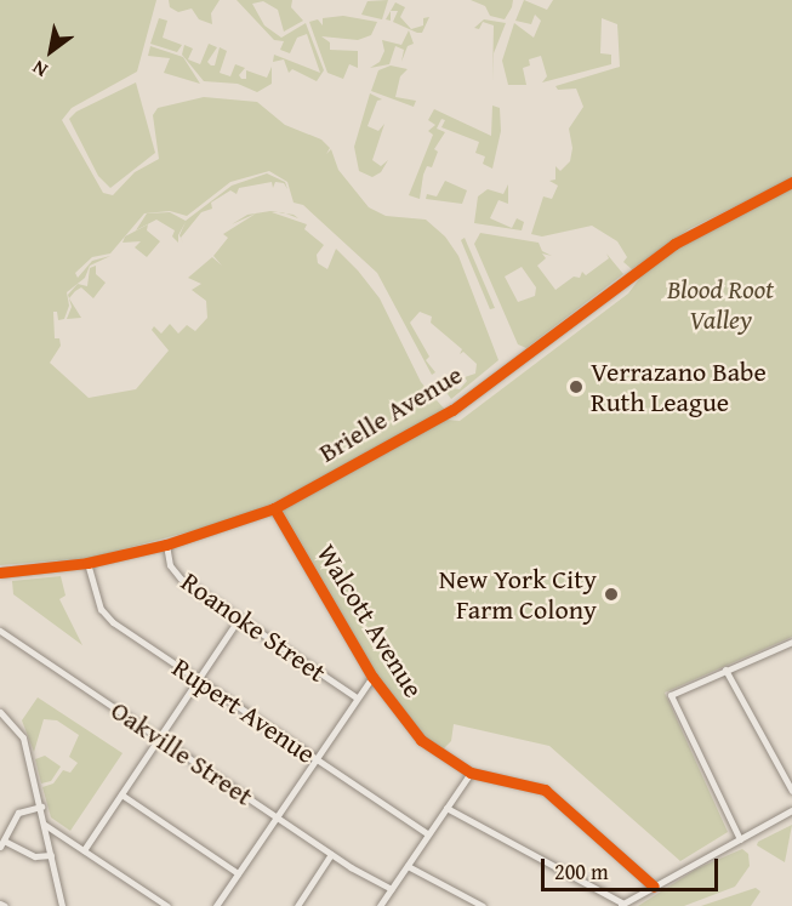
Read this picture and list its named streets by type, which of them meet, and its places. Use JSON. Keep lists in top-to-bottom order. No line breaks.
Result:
{"streets":{"street":["Brielle Avenue","Walcott Avenue","Roanoke Street","Rupert Avenue","Oakville Street"]},"crossings":[["Brielle Avenue","Walcott Avenue"],["Brielle Avenue","Roanoke Street"],["Brielle Avenue","Rupert Avenue"]],"parks":["Blood Root Valley"],"places":["Verrazano Babe Ruth League","New York City Farm Colony"],"scale_bar":"200 m","north":"bottom left"}
